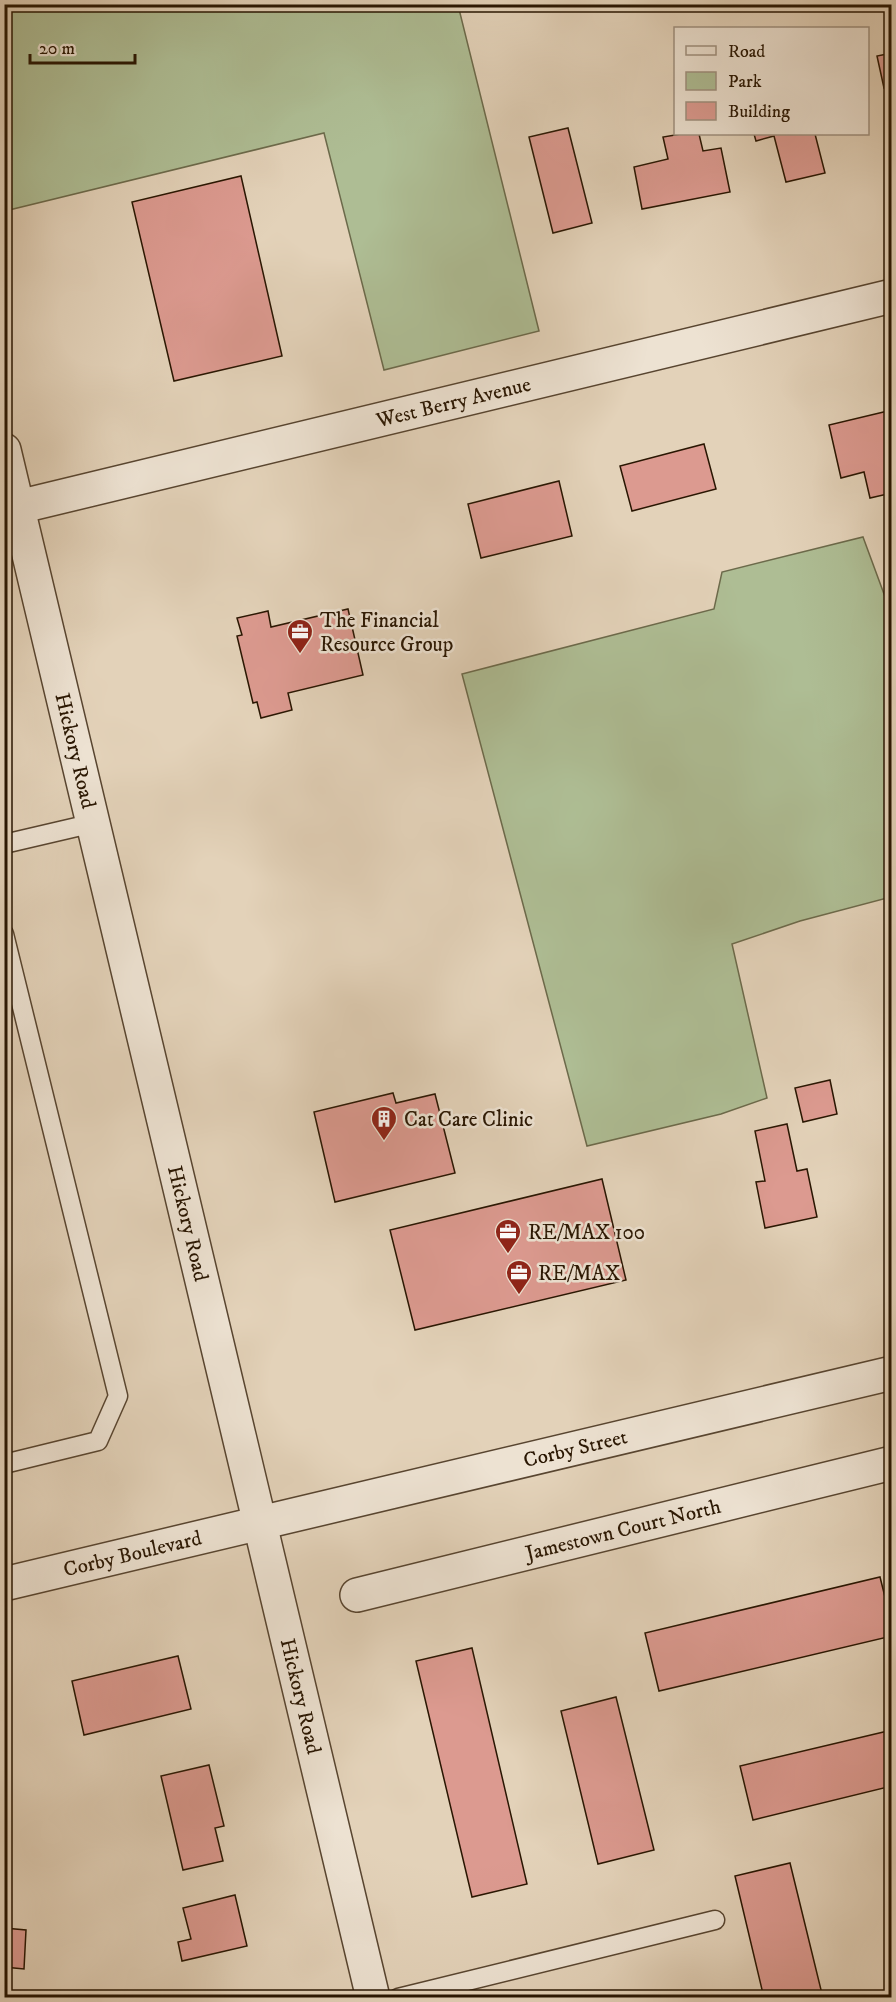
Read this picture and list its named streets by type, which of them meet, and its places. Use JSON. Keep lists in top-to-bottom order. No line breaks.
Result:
{"streets":{"street":["West Berry Avenue","Hickory Road","Corby Street","Jamestown Court North","Corby Boulevard"]},"crossings":[["West Berry Avenue","Hickory Road"],["Hickory Road","Corby Street"],["Hickory Road","Corby Boulevard"],["Corby Street","Corby Boulevard"]],"places":{"office":["The Financial Resource Group","RE/MAX 100","RE/MAX"],"building":["Cat Care Clinic"]},"legend":["Road","Park","Building"],"scale_bar":"20 m"}
